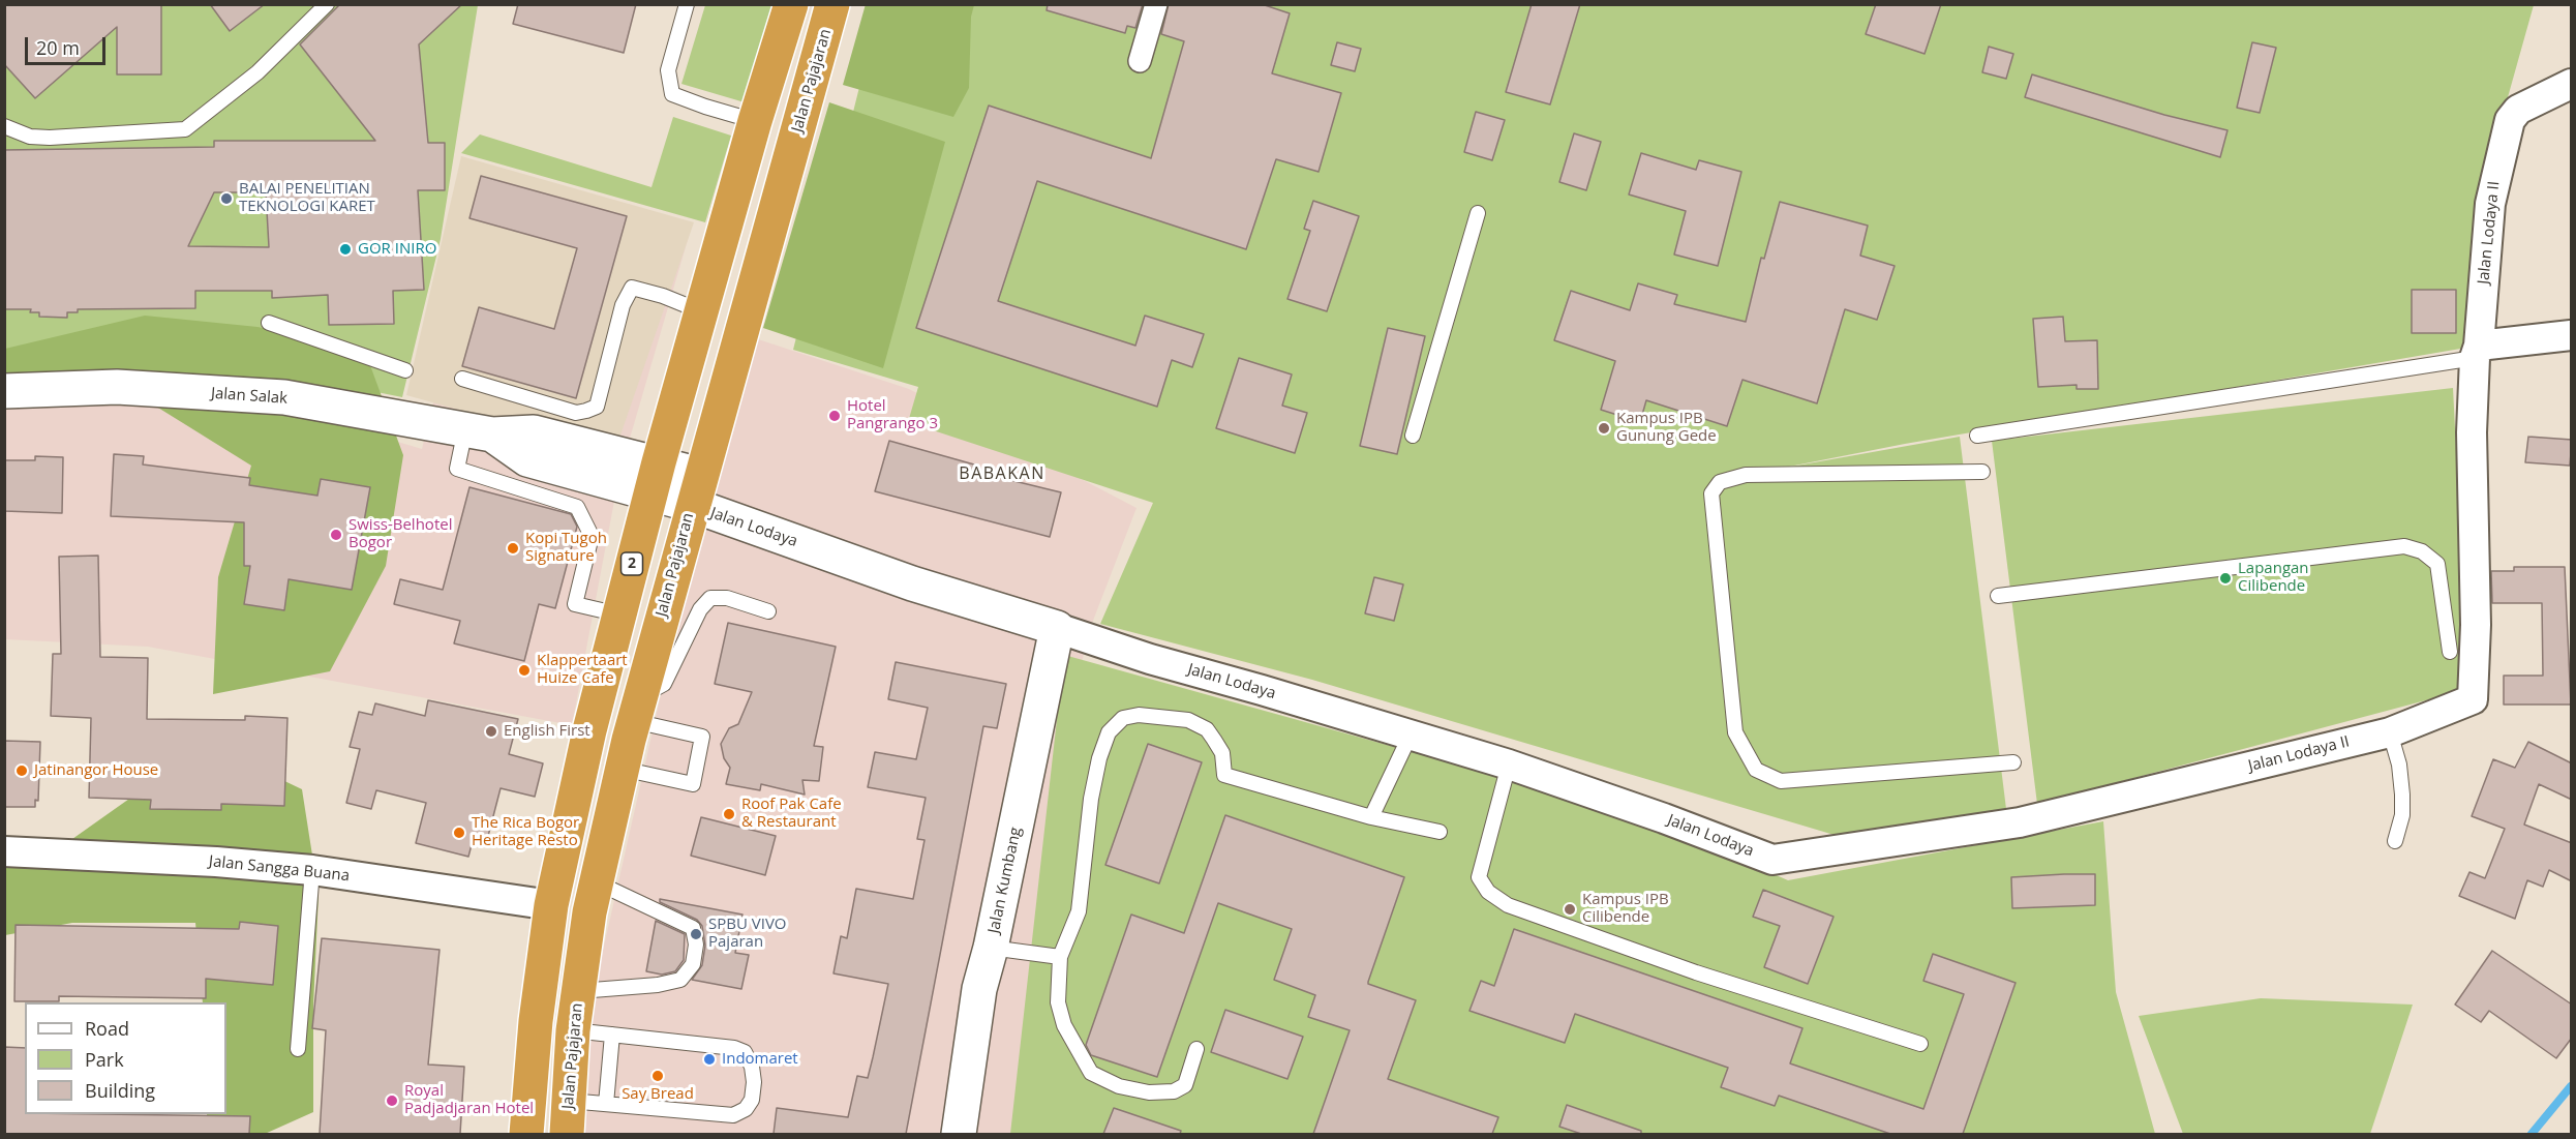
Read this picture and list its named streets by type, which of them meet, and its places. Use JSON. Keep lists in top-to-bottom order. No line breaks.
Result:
{"streets":{"highway":["Jalan Pajajaran","2"],"street":["Jalan Lodaya II","Jalan Salak","Jalan Lodaya","Jalan Sangga Buana","Jalan Kumbang"]},"crossings":[["Jalan Pajajaran","Jalan Salak"],["Jalan Pajajaran","Jalan Lodaya"],["Jalan Lodaya II","Jalan Lodaya"],["Jalan Salak","Jalan Lodaya"],["Jalan Salak","2"],["Jalan Lodaya","Jalan Kumbang"],["2","Jalan Sangga Buana"]],"districts":["BABAKAN"],"places":["BALAI PENELITIAN TEKNOLOGI KARET","GOR INIRO","Hotel Pangrango 3","Kampus IPB Gunung Gede","Swiss-Belhotel Bogor","Kopi Tugoh Signature","Lapangan Cilibende","Klappertaart Huize Cafe","English First","Jatinangor House","Roof Pak Cafe & Restaurant","The Rica Bogor Heritage Resto","Kampus IPB Cilibende","SPBU VIVO Pajaran","Indomaret","Say Bread","Royal Padjadjaran Hotel"],"legend":["Road","Park","Building"],"scale_bar":"20 m"}
